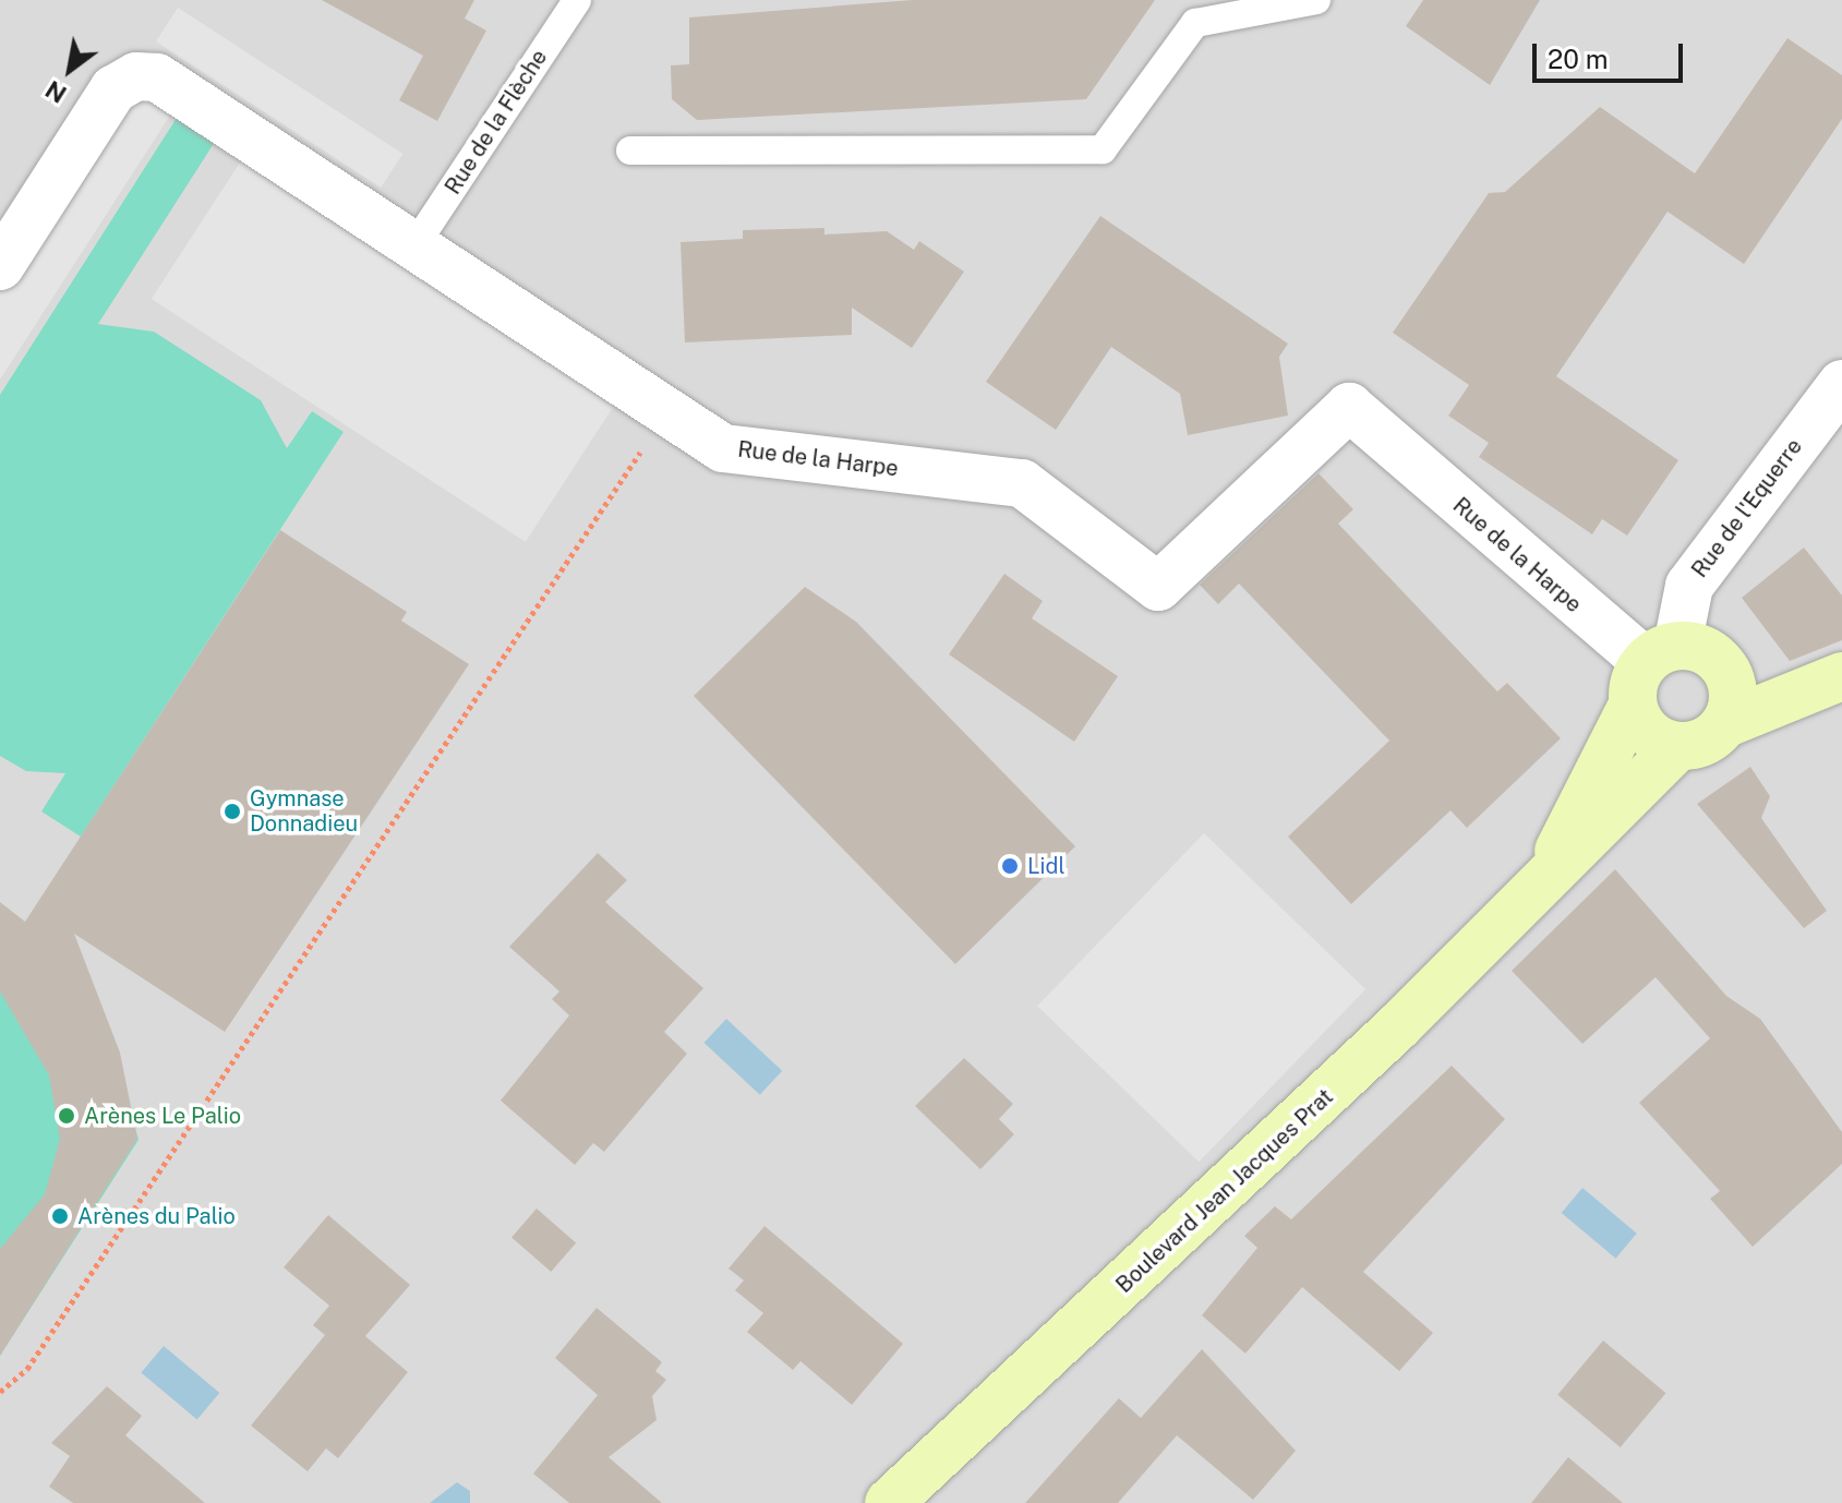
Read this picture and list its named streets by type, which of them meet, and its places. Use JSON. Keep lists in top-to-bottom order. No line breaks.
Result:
{"streets":{"main road":["Boulevard Jean Jacques Prat"],"street":["Rue de la Harpe","Rue de l'Equerre"],"lane":["Rue de la Flèche"]},"crossings":[["Rue de la Flèche","Rue de la Harpe"],["Rue de la Harpe","Rue de l'Equerre"],["Rue de la Harpe","Boulevard Jean Jacques Prat"],["Rue de l'Equerre","Boulevard Jean Jacques Prat"]],"places":["Gymnase Donnadieu","Lidl","Arènes Le Palio","Arènes du Palio"],"scale_bar":"20 m","north":"bottom left"}
